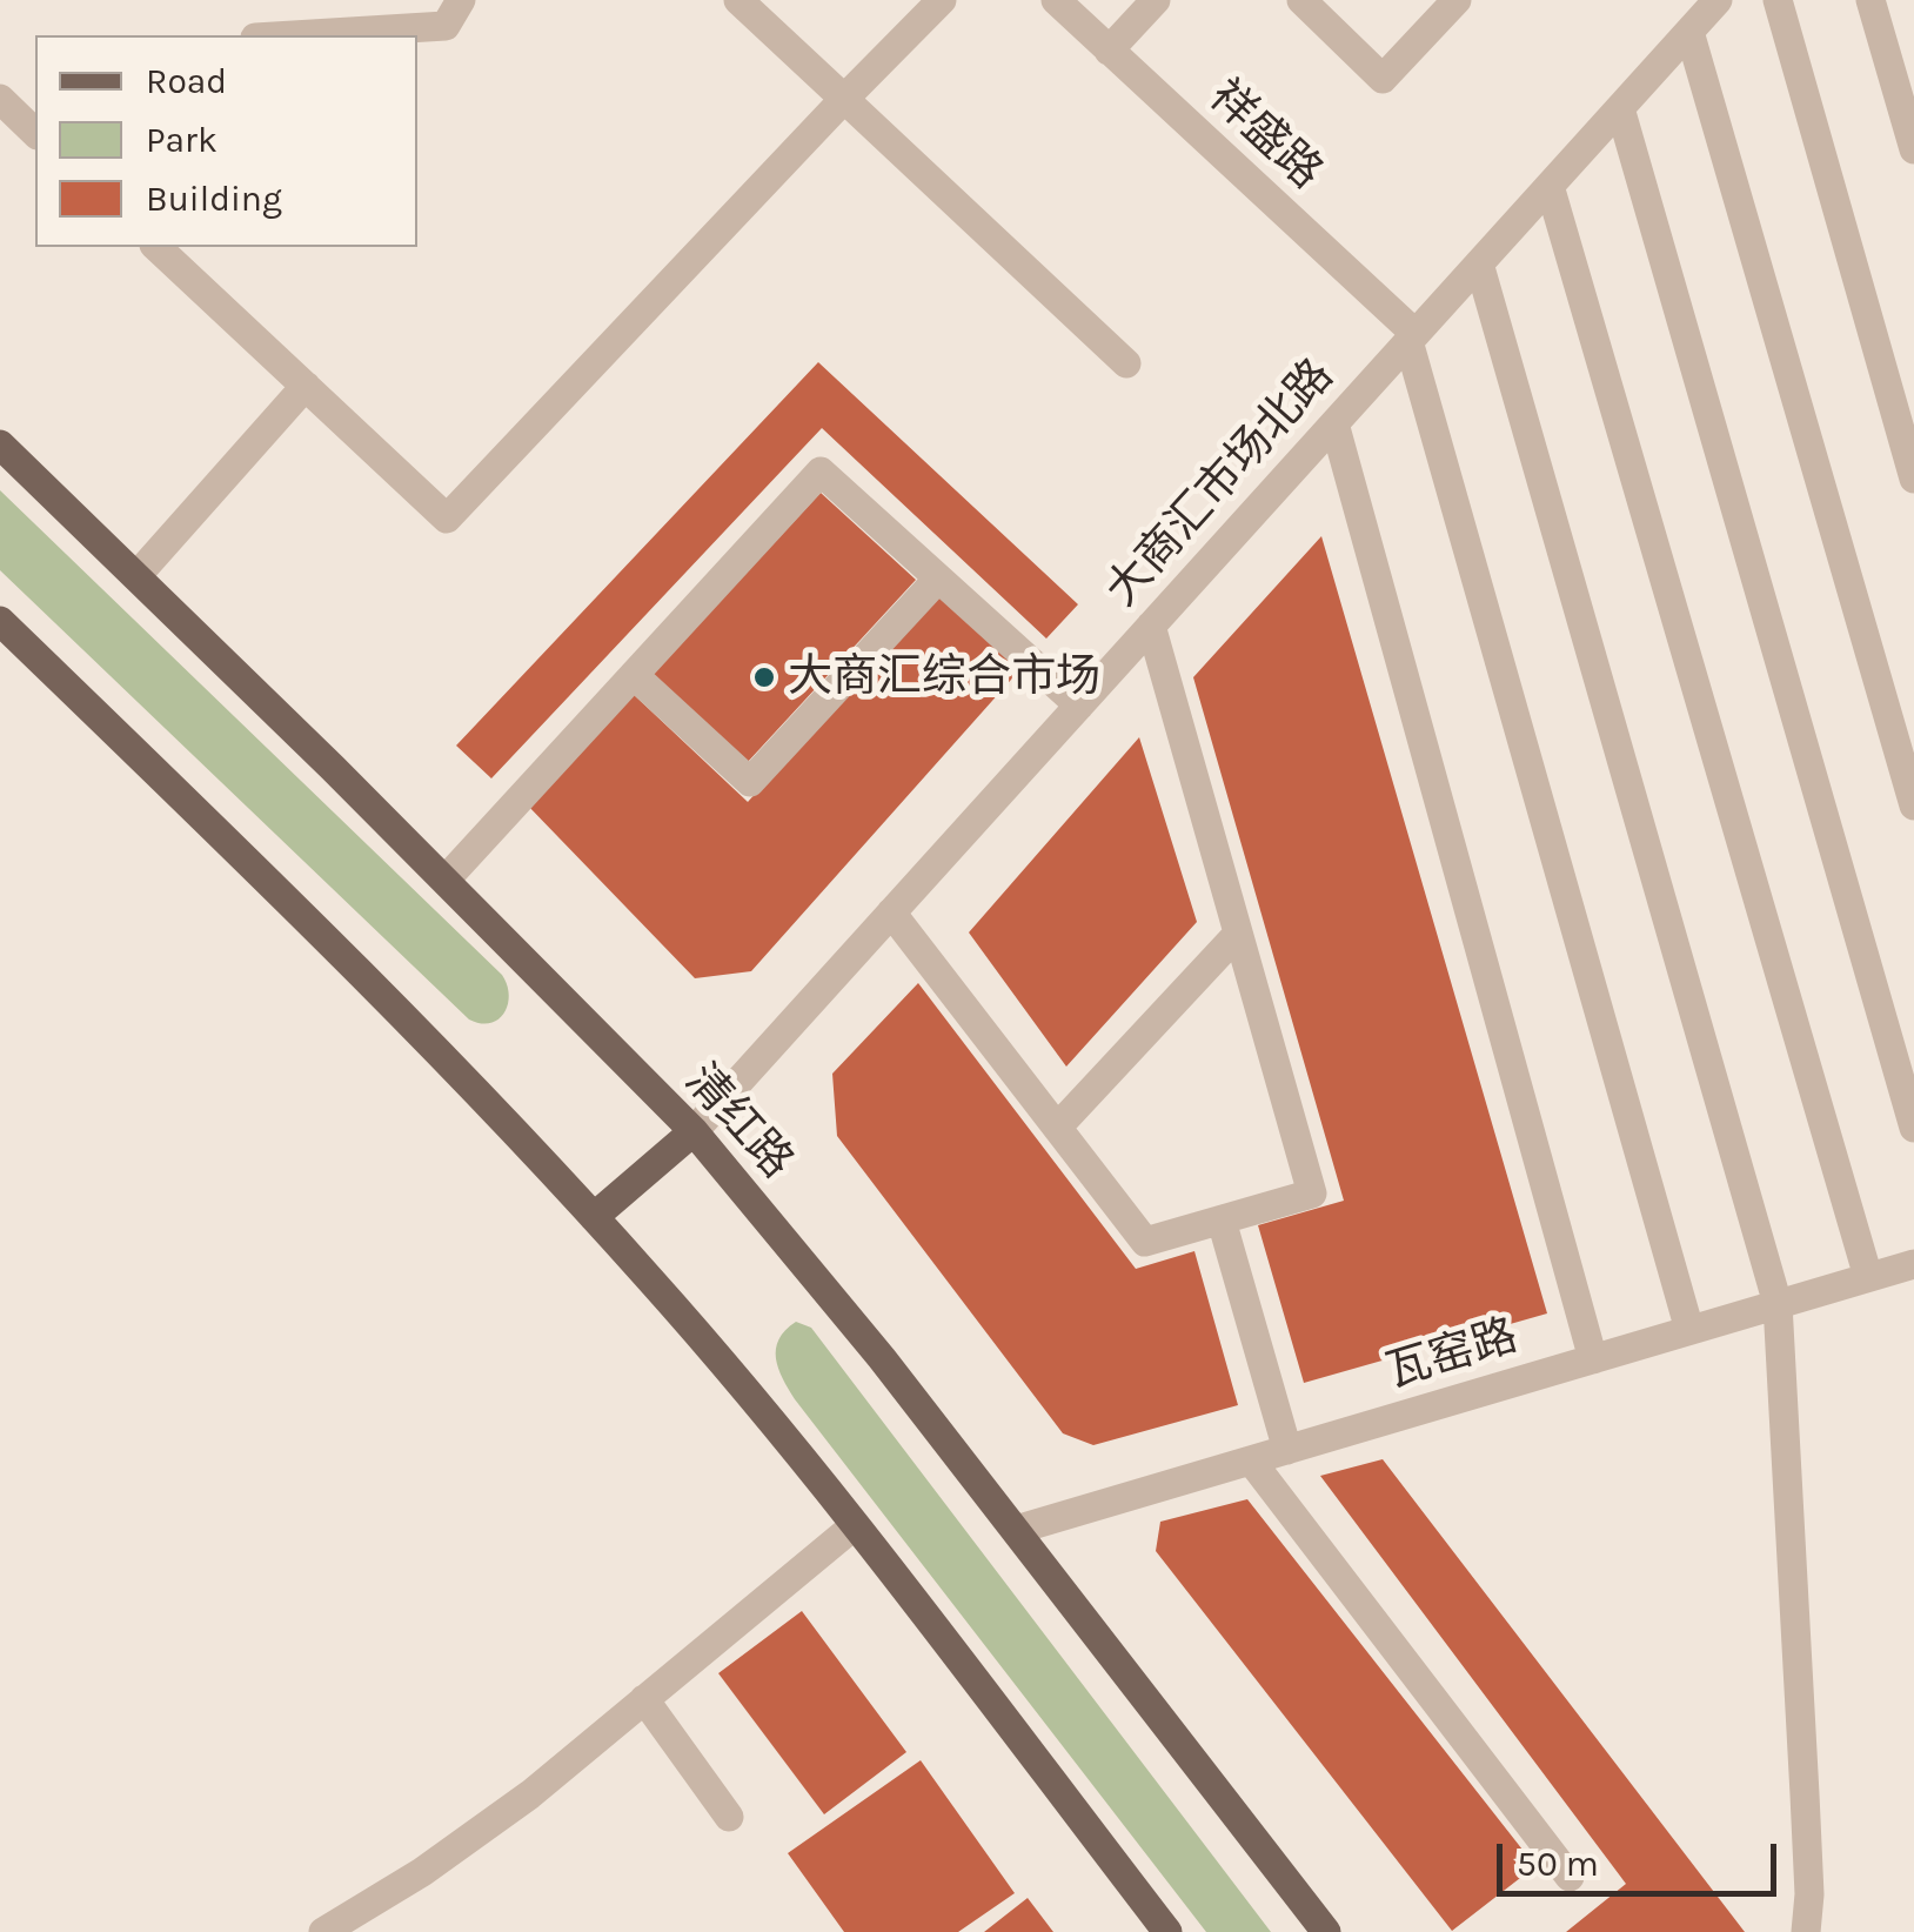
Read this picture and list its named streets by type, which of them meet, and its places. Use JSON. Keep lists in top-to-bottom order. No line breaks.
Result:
{"streets":{"main road":["清红路"],"street":["祥盛路","大商汇市场北路","瓦窑路"]},"crossings":[["祥盛路","大商汇市场北路"],["大商汇市场北路","清红路"],["清红路","瓦窑路"]],"places":["大商汇综合市场"],"legend":["Road","Park","Building"],"scale_bar":"50 m"}
